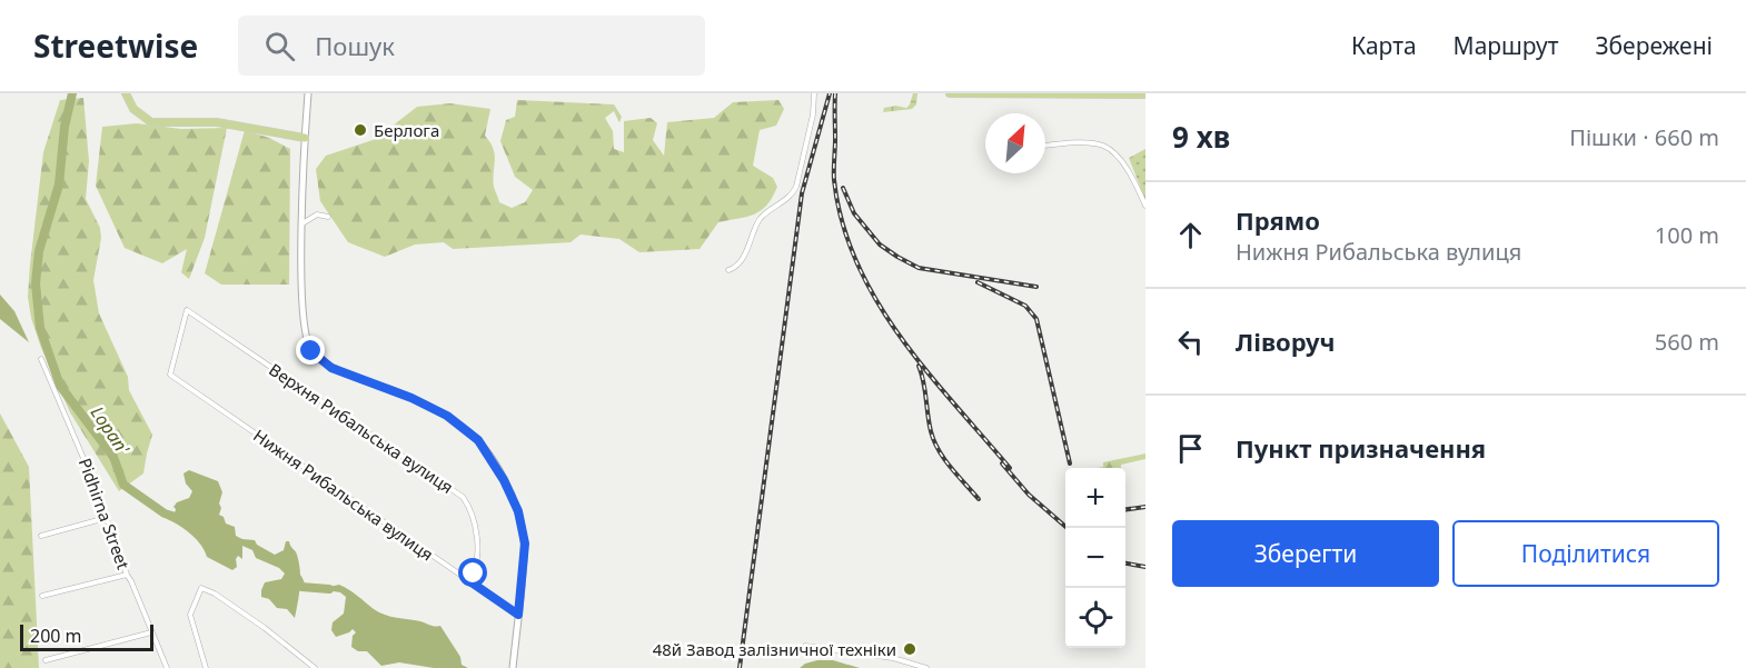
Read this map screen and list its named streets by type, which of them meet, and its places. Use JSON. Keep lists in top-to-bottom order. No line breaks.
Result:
{"streets":{"street":["Верхня Рибальська вулиця","Нижня Рибальська вулиця","Pidhirna Street"]},"crossings":[["Верхня Рибальська вулиця","Нижня Рибальська вулиця"]],"water":["Lopan'"],"places":["Берлога","48й Завод залізничної техніки"],"scale_bar":"200 m","north":"top right","page":{"header":"Streetwise","search":"Пошук","nav":["Карта","Маршрут","Збережені"],"heading":["9 хв","Пішки · 660 m"],"list":[["Прямо","Нижня Рибальська вулиця","100 m"],["Ліворуч","560 m"],"Пункт призначення"],"map_buttons":["+","−"],"buttons":["Зберегти","Поділитися"],"scale":"200 m"}}
